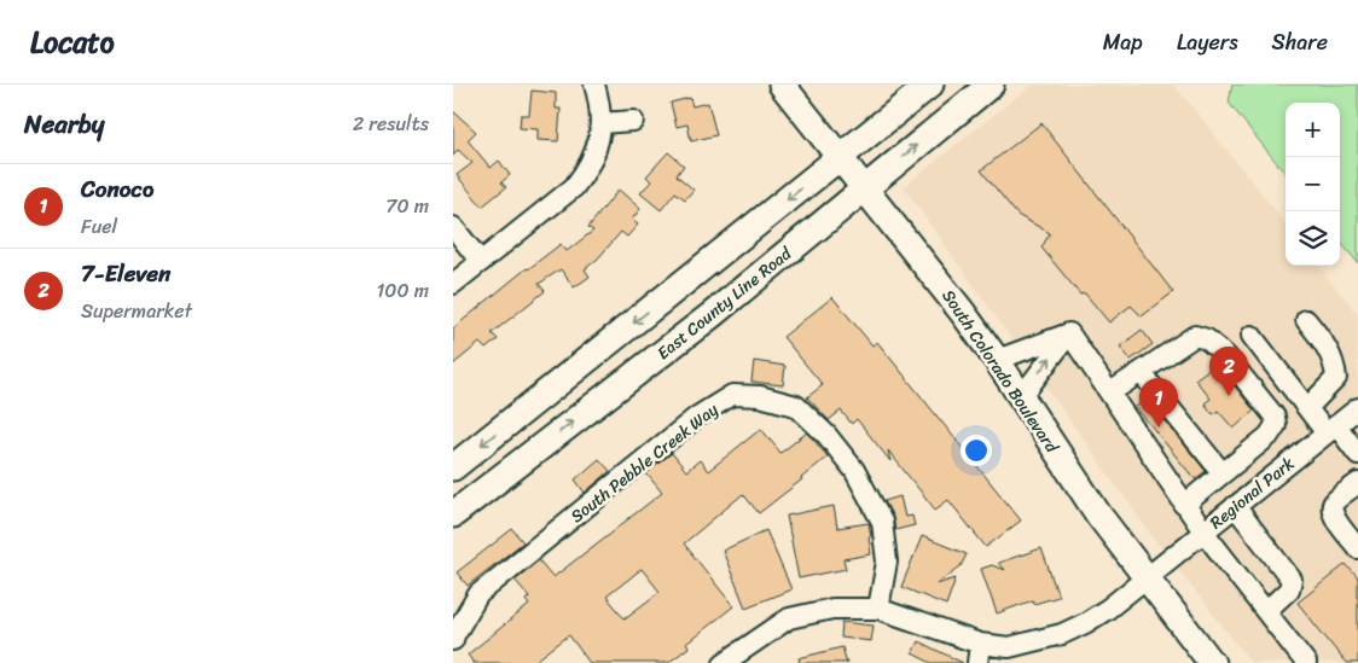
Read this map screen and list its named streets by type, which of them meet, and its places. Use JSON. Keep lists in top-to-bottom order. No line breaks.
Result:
{"streets":{"main road":["East County Line Road","South Colorado Boulevard"],"street":["South Pebble Creek Way","Regional Park"]},"crossings":[["East County Line Road","South Colorado Boulevard"],["South Colorado Boulevard","Regional Park"],["South Pebble Creek Way","Regional Park"]],"page":{"header":"Locato","nav":["Map","Layers","Share"],"heading":["Nearby","2 results"],"map_buttons":["+","−"],"list":[{"mark":"1","name":"Conoco","note":"Fuel","value":"70 m"},{"mark":"2","name":"7-Eleven","note":"Supermarket","value":"100 m"}],"pins":["2","1"]}}
